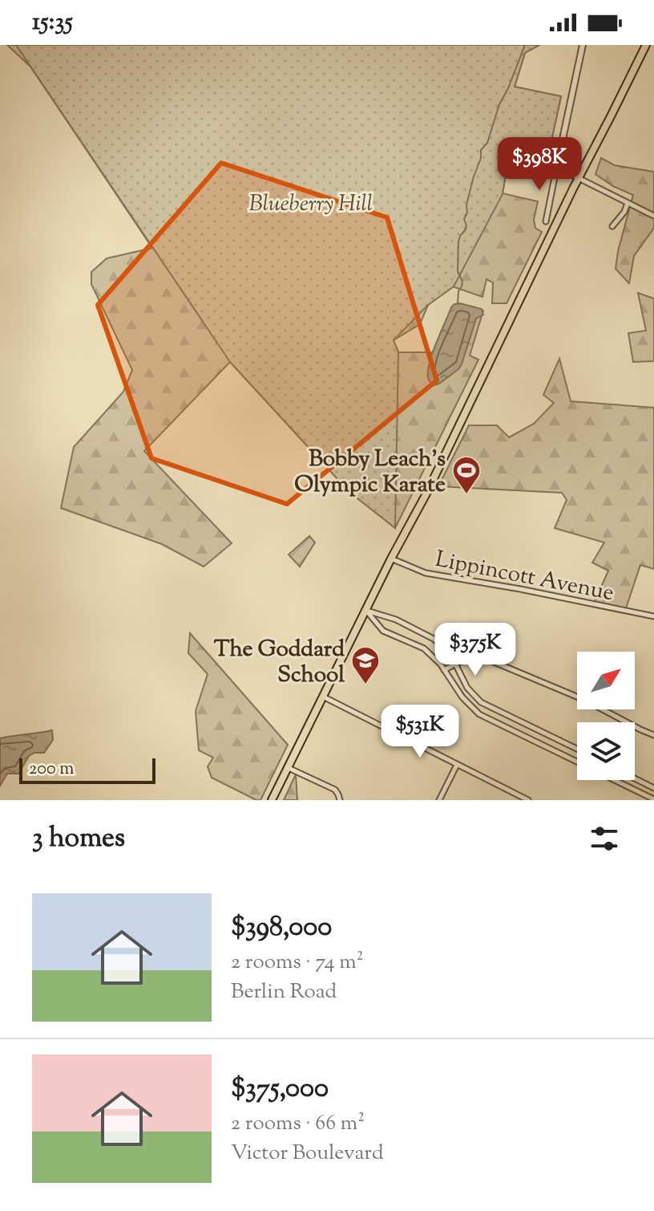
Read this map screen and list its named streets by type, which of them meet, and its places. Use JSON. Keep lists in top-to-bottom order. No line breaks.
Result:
{"streets":{"street":["Lippincott Avenue"]},"parks":["Blueberry Hill"],"places":{"sports":["Bobby Leach's Olympic Karate"],"school or university":["The Goddard School"]},"scale_bar":"200 m","north":"top right","page":{"status":"15:35","price":["$398K","$375K","$531K"],"scale":"200 m","heading":"3 homes","list":[{"name":"$398,000","note":"2 rooms · 74 m² · Berlin Road"},{"name":"$375,000","note":"2 rooms · 66 m² · Victor Boulevard"}]}}
